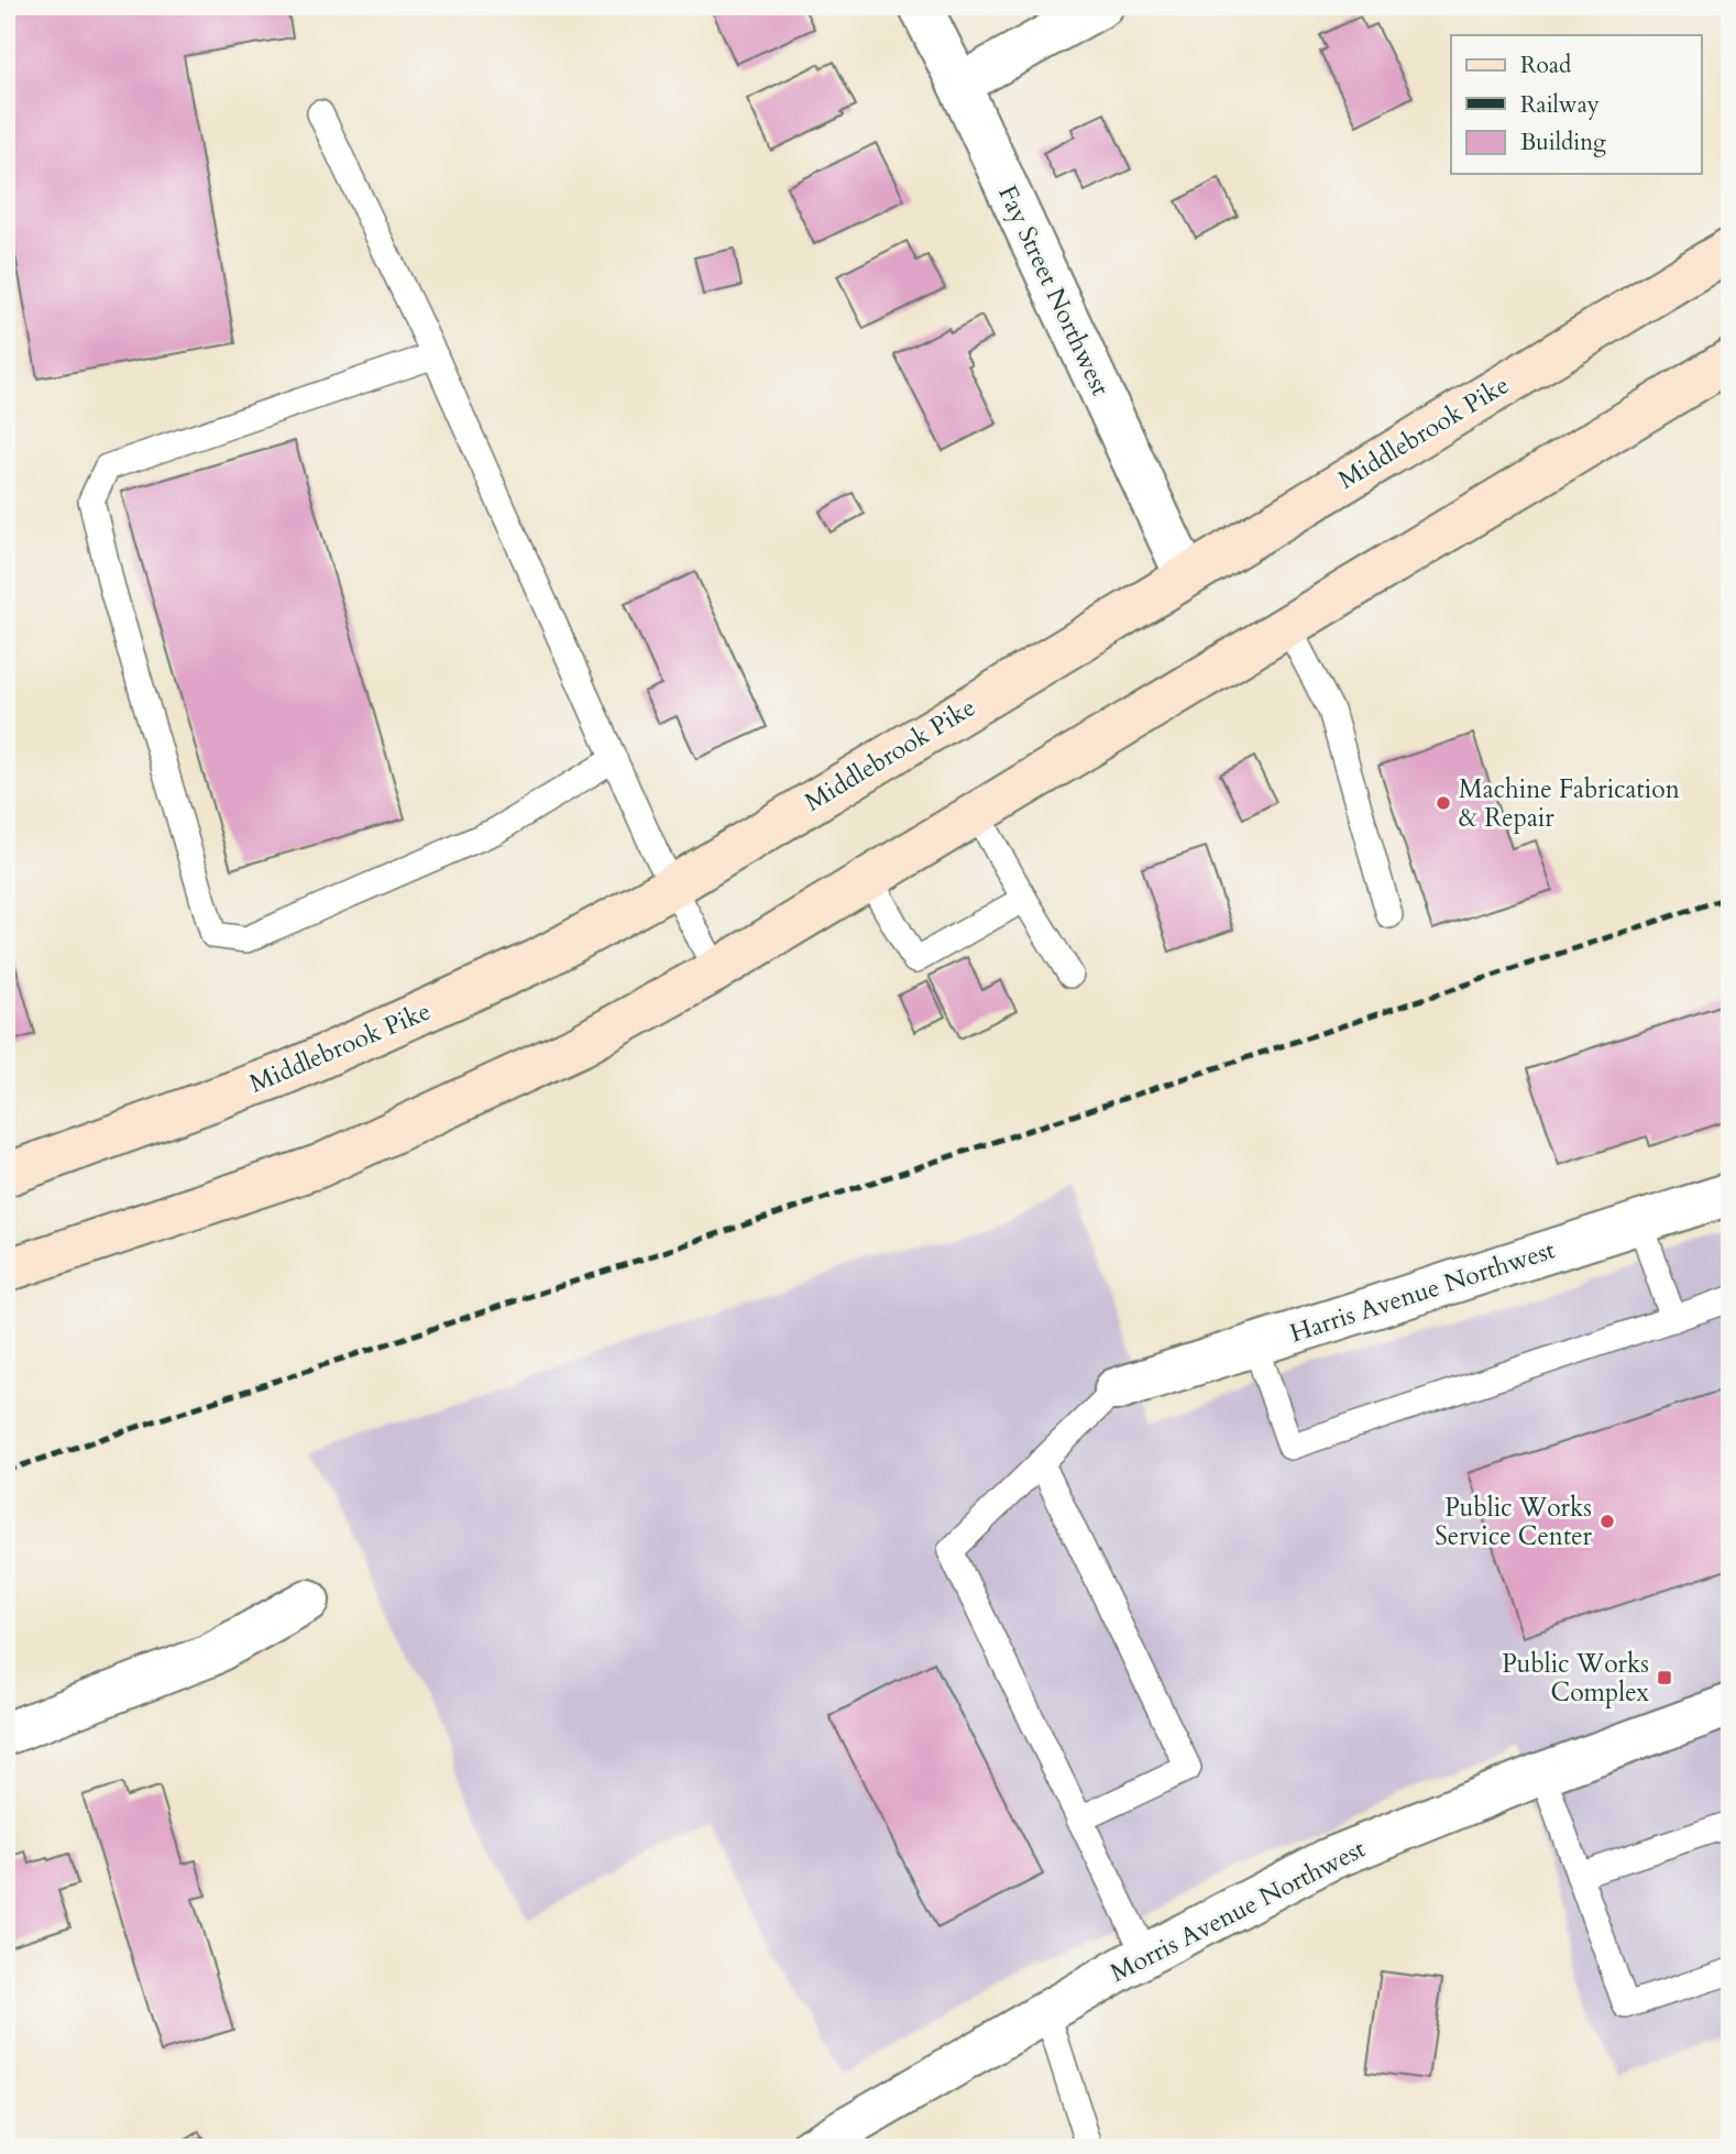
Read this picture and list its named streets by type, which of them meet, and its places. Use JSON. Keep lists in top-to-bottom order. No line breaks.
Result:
{"streets":{"main road":["Middlebrook Pike"],"street":["Fay Street Northwest","Harris Avenue Northwest","Morris Avenue Northwest"]},"crossings":[["Fay Street Northwest","Middlebrook Pike"]],"places":{"other":["Machine Fabrication & Repair","Public Works Service Center"],"transit":["Public Works Complex"]},"legend":["Road","Railway","Building"]}
